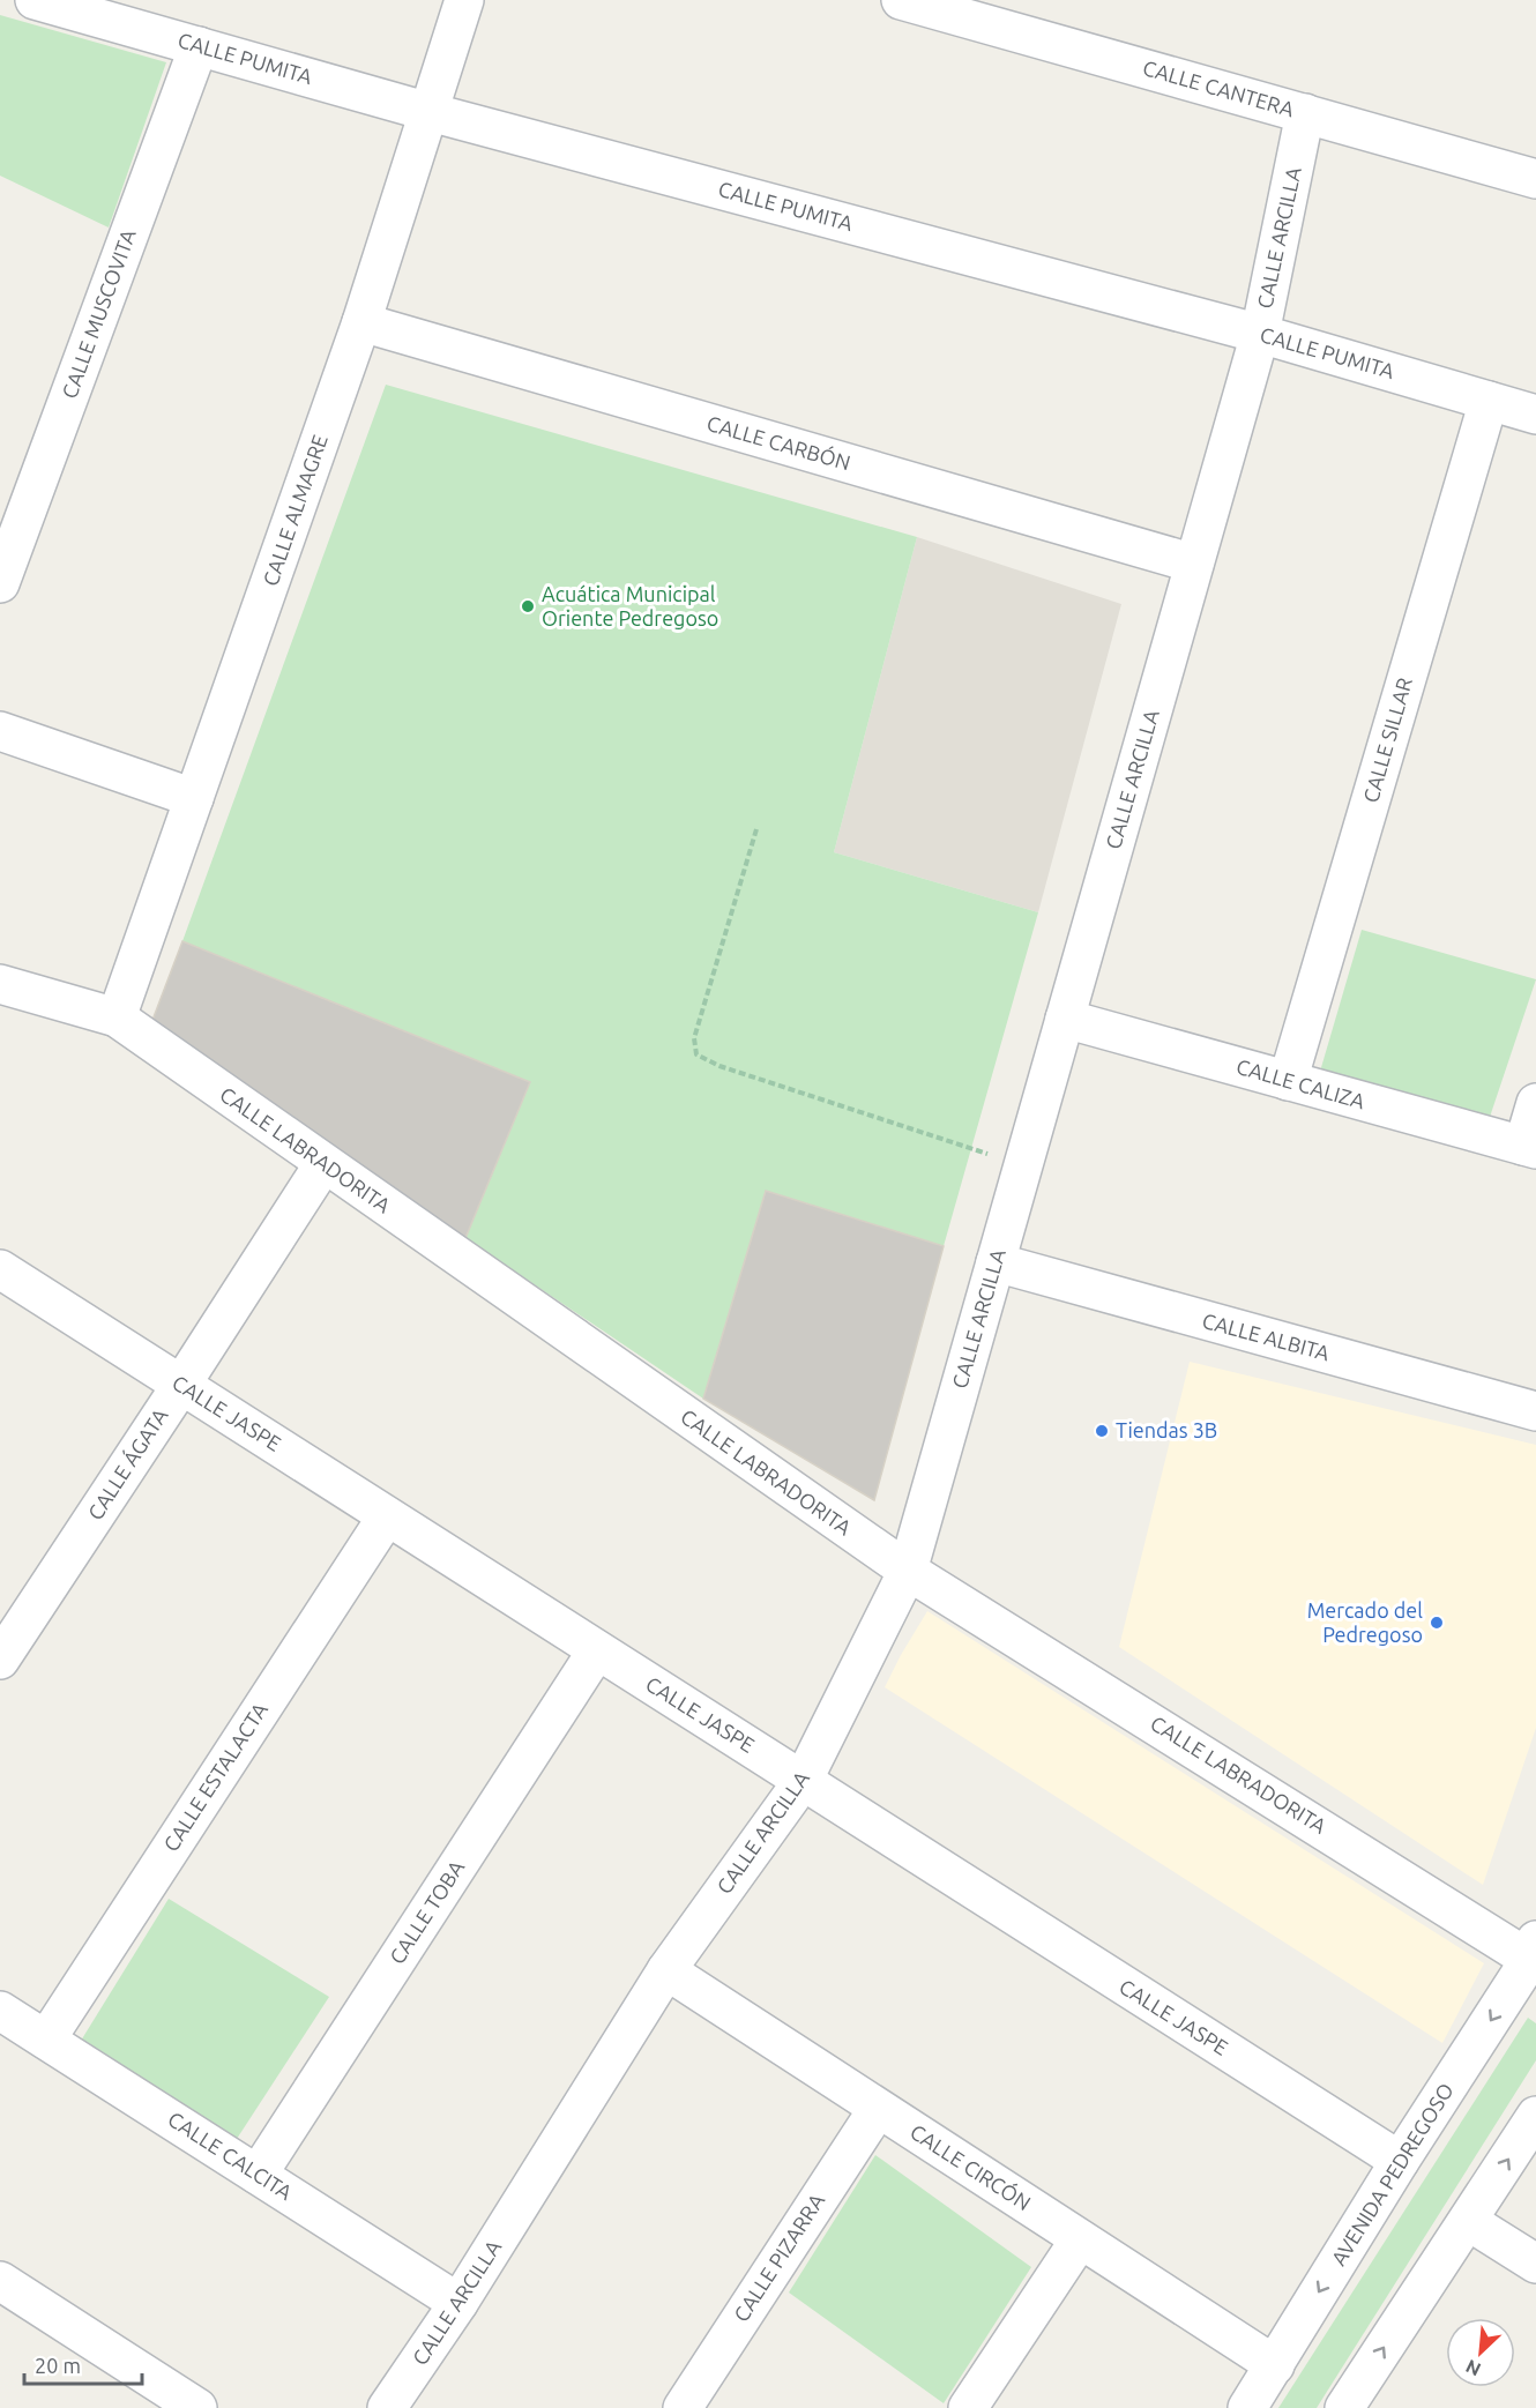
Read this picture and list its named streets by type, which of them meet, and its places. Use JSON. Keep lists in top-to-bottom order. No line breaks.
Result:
{"streets":{"street":["CALLE PUMITA","CALLE CANTERA","CALLE ARCILLA","CALLE MUSCOVITA","CALLE CARBÓN","CALLE ALMAGRE","CALLE SILLAR","CALLE CALIZA","CALLE LABRADORITA","CALLE ALBITA","CALLE JASPE","CALLE ÁGATA","CALLE ESTALACTA","CALLE TOBA","CALLE CALCITA","CALLE CIRCÓN","AVENIDA PEDREGOSO","CALLE PIZARRA"]},"crossings":[["CALLE PUMITA","CALLE ARCILLA"],["CALLE PUMITA","CALLE MUSCOVITA"],["CALLE PUMITA","CALLE ALMAGRE"],["CALLE PUMITA","CALLE SILLAR"],["CALLE CANTERA","CALLE ARCILLA"],["CALLE ARCILLA","CALLE CARBÓN"],["CALLE ARCILLA","CALLE CALIZA"],["CALLE ARCILLA","CALLE LABRADORITA"],["CALLE ARCILLA","CALLE ALBITA"],["CALLE ARCILLA","CALLE JASPE"],["CALLE ARCILLA","CALLE CALCITA"],["CALLE ARCILLA","CALLE CIRCÓN"],["CALLE CARBÓN","CALLE ALMAGRE"],["CALLE ALMAGRE","CALLE LABRADORITA"],["CALLE SILLAR","CALLE CALIZA"],["CALLE LABRADORITA","CALLE ÁGATA"],["CALLE LABRADORITA","AVENIDA PEDREGOSO"],["CALLE JASPE","CALLE ÁGATA"],["CALLE JASPE","CALLE ESTALACTA"],["CALLE JASPE","CALLE TOBA"],["CALLE JASPE","AVENIDA PEDREGOSO"],["CALLE ESTALACTA","CALLE CALCITA"],["CALLE TOBA","CALLE CALCITA"],["CALLE CIRCÓN","AVENIDA PEDREGOSO"],["CALLE CIRCÓN","CALLE PIZARRA"]],"places":["Acuática Municipal Oriente Pedregoso","Tiendas 3B","Mercado del Pedregoso"],"scale_bar":"20 m","north":"bottom left"}
